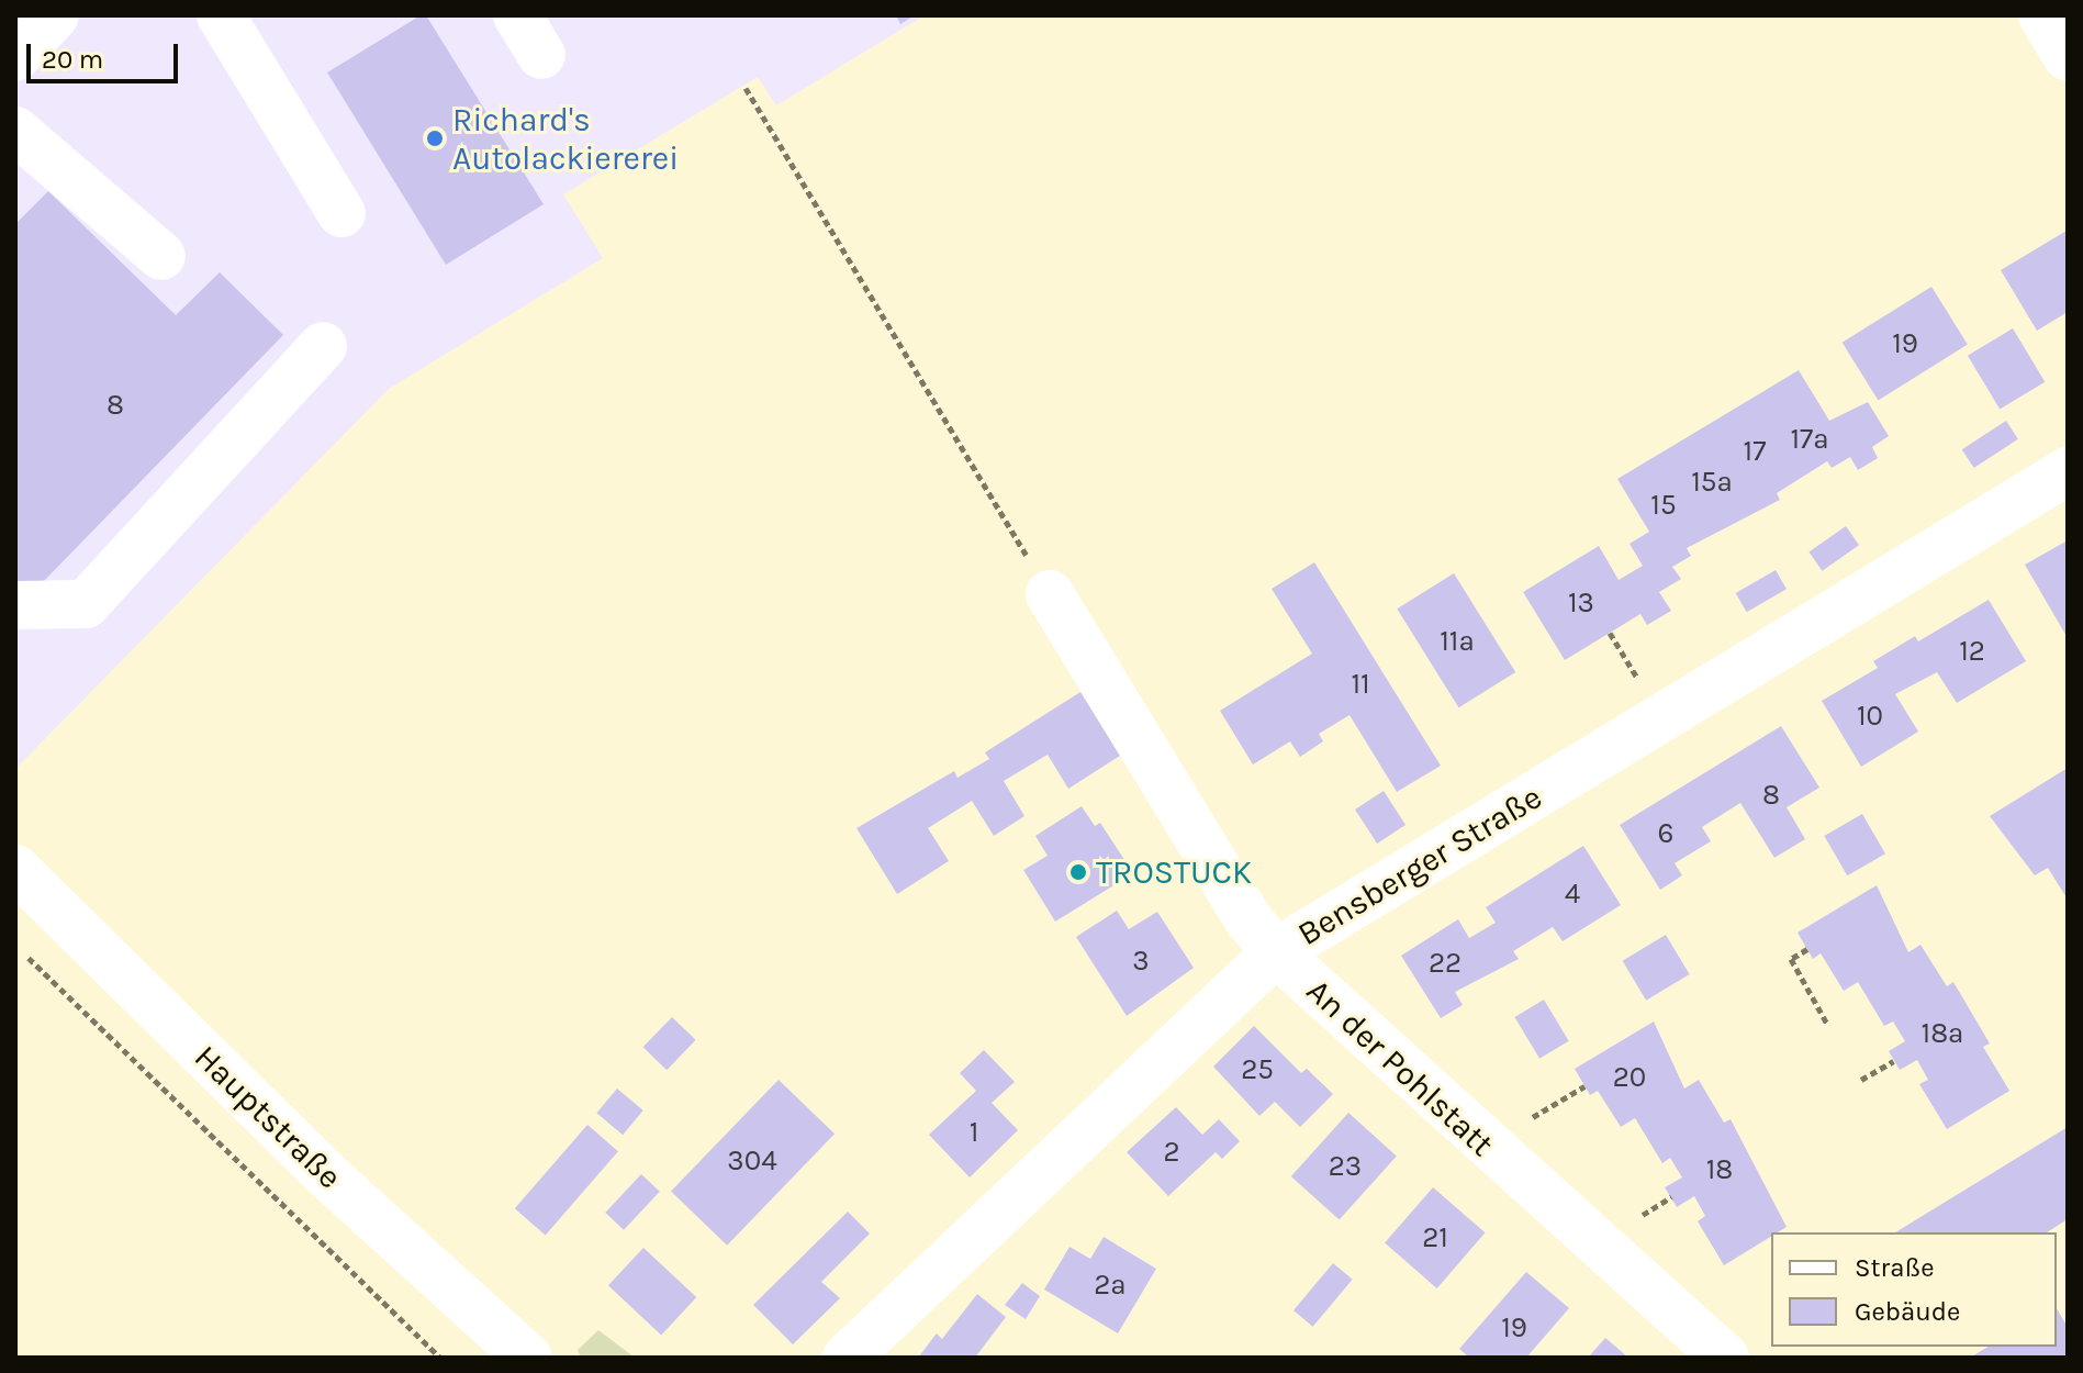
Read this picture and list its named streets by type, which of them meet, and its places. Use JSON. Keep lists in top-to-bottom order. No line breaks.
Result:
{"streets":{"street":["Bensberger Straße","An der Pohlstatt","Hauptstraße"]},"crossings":[["Bensberger Straße","An der Pohlstatt"]],"places":["Richard's Autolackiererei","TROSTUCK"],"house_numbers":["19","8","17a","17","15a","15","13","11a","12","11","10","8","6","4","3","22","18a","25","20","1","2","304","23","18","21","2a","19"],"legend":["Straße","Gebäude"],"scale_bar":"20 m"}
